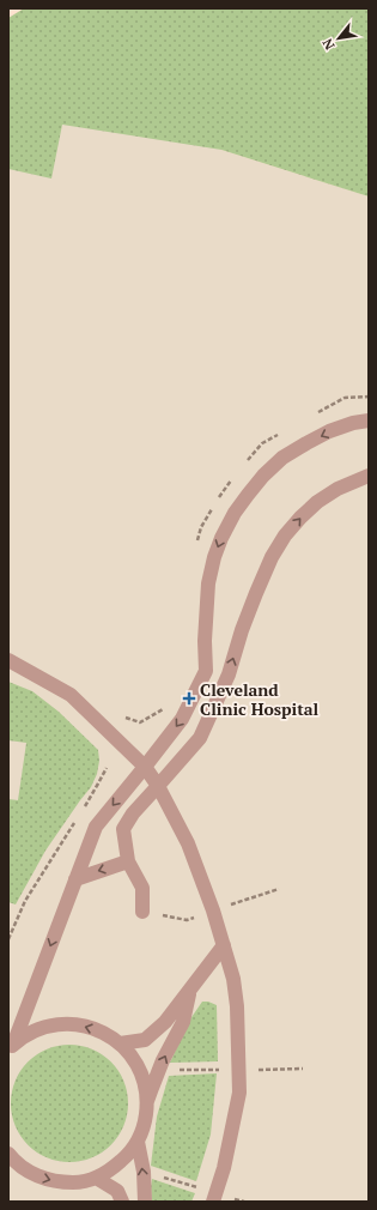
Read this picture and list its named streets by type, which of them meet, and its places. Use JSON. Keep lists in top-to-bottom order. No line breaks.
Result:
{"places":{"health":["Cleveland Clinic Hospital"]},"north":"bottom left"}
